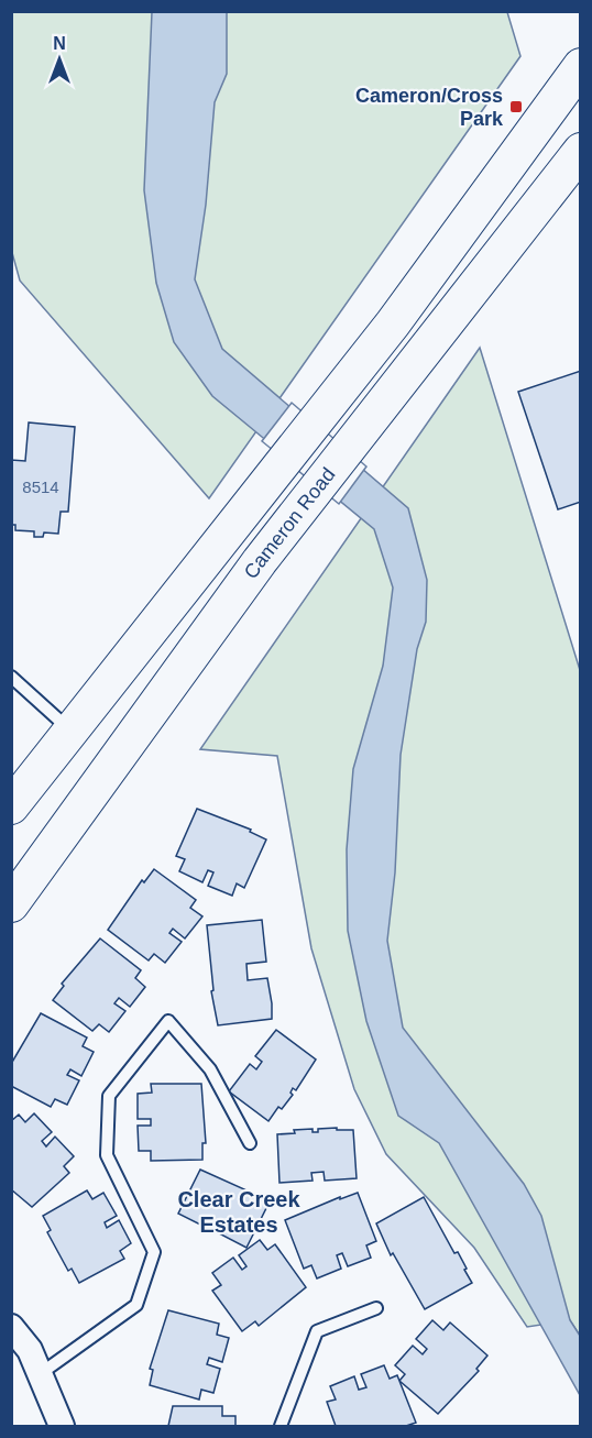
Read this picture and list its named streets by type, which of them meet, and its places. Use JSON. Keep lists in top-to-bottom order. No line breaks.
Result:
{"streets":{"main road":["Cameron Road"]},"districts":["Clear Creek Estates"],"places":{"transit":["Cameron/Cross Park"]},"house_numbers":["8514"],"north":"top"}
